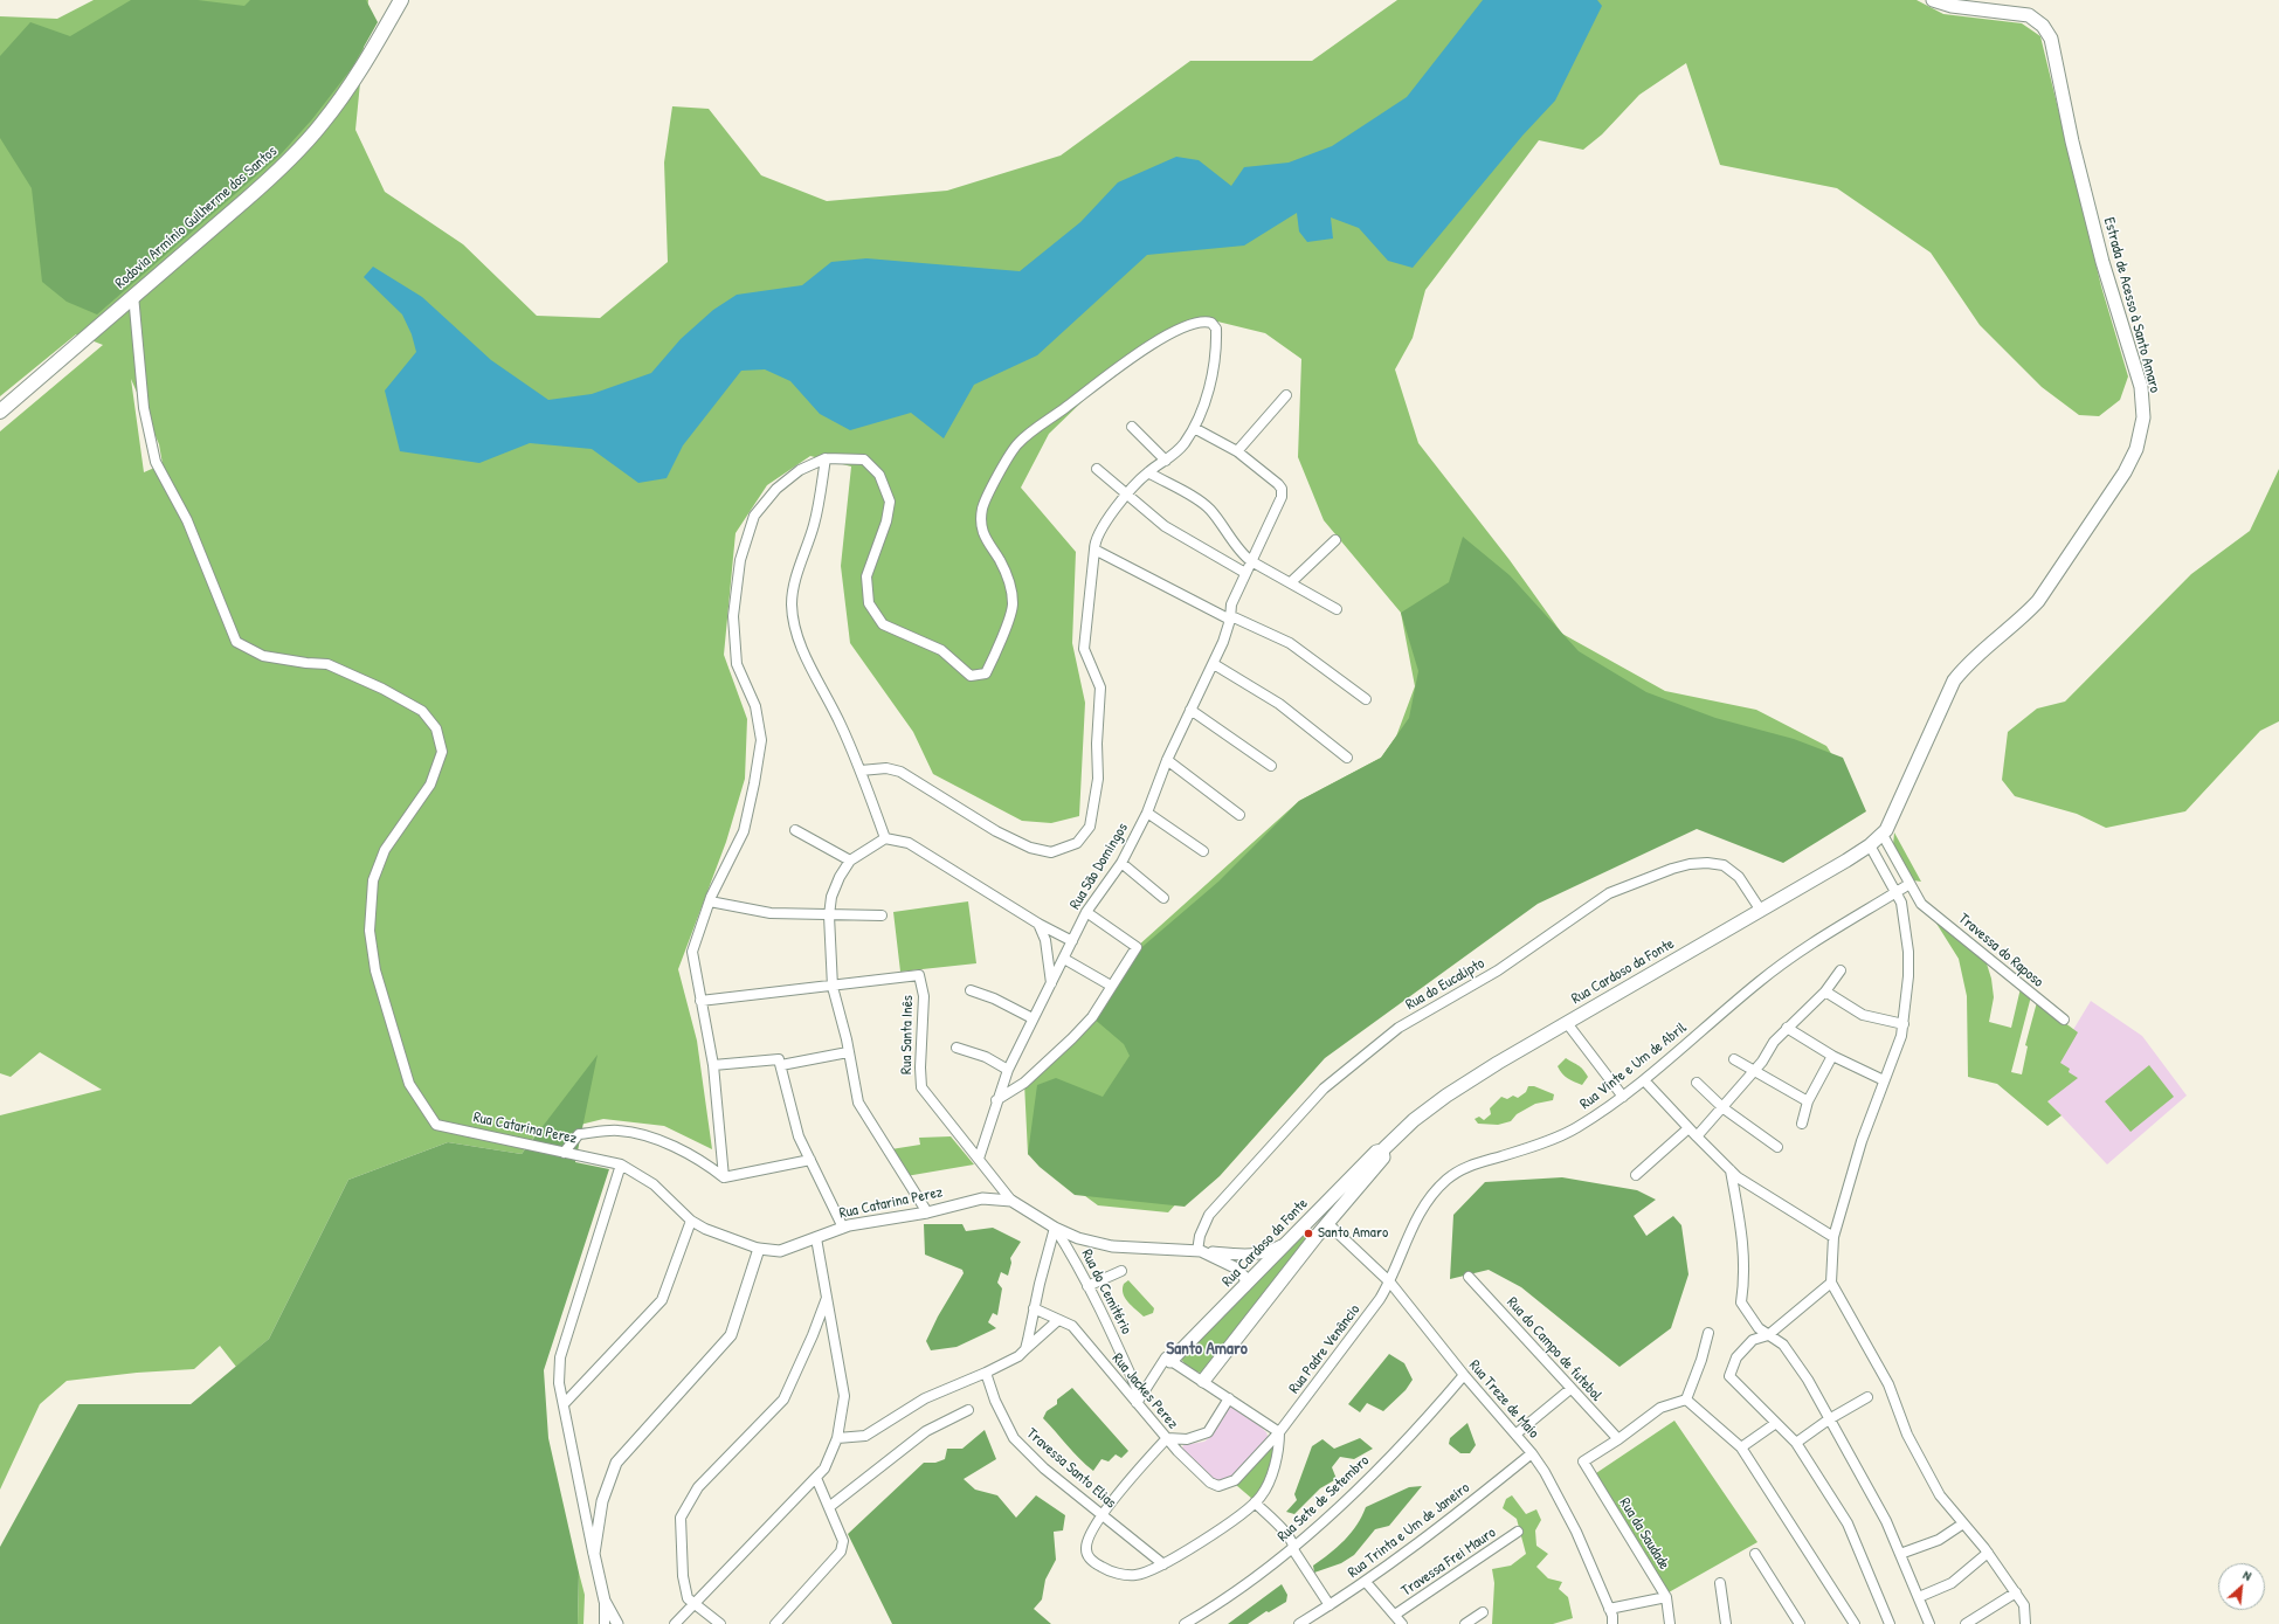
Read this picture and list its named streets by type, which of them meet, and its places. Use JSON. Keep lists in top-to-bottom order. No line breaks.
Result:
{"streets":{"main road":["Rodovia Armínio Guilherme dos Santos","Estrada de Acesso à Santo Amaro","Rua Cardoso da Fonte"],"street":["Rua São Domingos","Travessa do Raposo","Rua do Eucalipto","Rua Santa Inês","Rua Vinte e Um de Abril","Rua Catarina Perez","Rua do Cemitério","Rua Padre Venâncio","Rua do Campo de futebol","Rua Jackes Perez","Rua Treze de Maio","Travessa Santo Elias","Rua Sete de Setembro","Rua Trinta e Um de Janeiro","Rua da Saudade","Travessa Frei Mauro"]},"crossings":[["Rodovia Armínio Guilherme dos Santos","Rua Catarina Perez"],["Estrada de Acesso à Santo Amaro","Rua Cardoso da Fonte"],["Rua São Domingos","Rua Santa Inês"],["Travessa do Raposo","Rua Vinte e Um de Abril"],["Rua Cardoso da Fonte","Rua do Eucalipto"],["Rua Cardoso da Fonte","Rua Catarina Perez"],["Rua Cardoso da Fonte","Rua do Cemitério"],["Rua Cardoso da Fonte","Rua Jackes Perez"],["Rua Cardoso da Fonte","Rua Treze de Maio"],["Rua do Eucalipto","Rua Catarina Perez"],["Rua Santa Inês","Rua Catarina Perez"],["Rua Vinte e Um de Abril","Rua Padre Venâncio"],["Rua Vinte e Um de Abril","Rua Treze de Maio"],["Rua Catarina Perez","Rua do Cemitério"],["Rua do Cemitério","Rua Jackes Perez"],["Rua Padre Venâncio","Rua Jackes Perez"],["Rua Padre Venâncio","Rua Treze de Maio"],["Rua Padre Venâncio","Travessa Santo Elias"],["Rua do Campo de futebol","Rua da Saudade"],["Rua Treze de Maio","Rua Sete de Setembro"],["Rua Treze de Maio","Rua Trinta e Um de Janeiro"]],"districts":["Santo Amaro"],"places":["Santo Amaro"],"north":"top right"}
